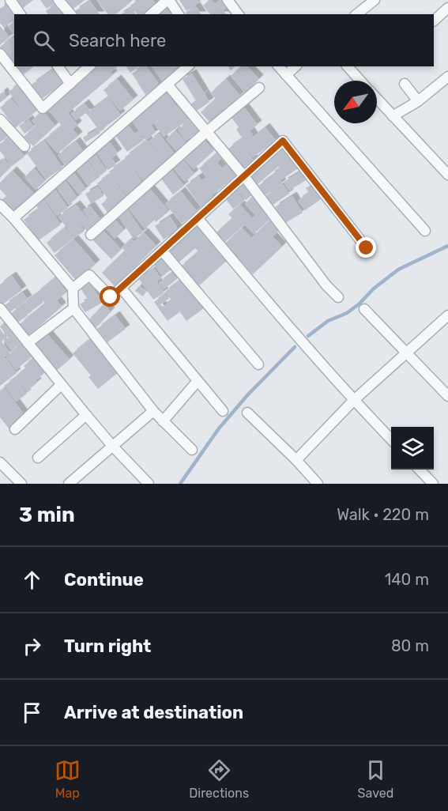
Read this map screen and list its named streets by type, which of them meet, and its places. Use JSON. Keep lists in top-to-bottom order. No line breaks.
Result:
{"north":"bottom left","page":{"search":"Search here","heading":["3 min","Walk · 220 m"],"list":[["Continue","140 m"],["Turn right","80 m"],"Arrive at destination"],"nav":["Map","Directions","Saved"]}}
